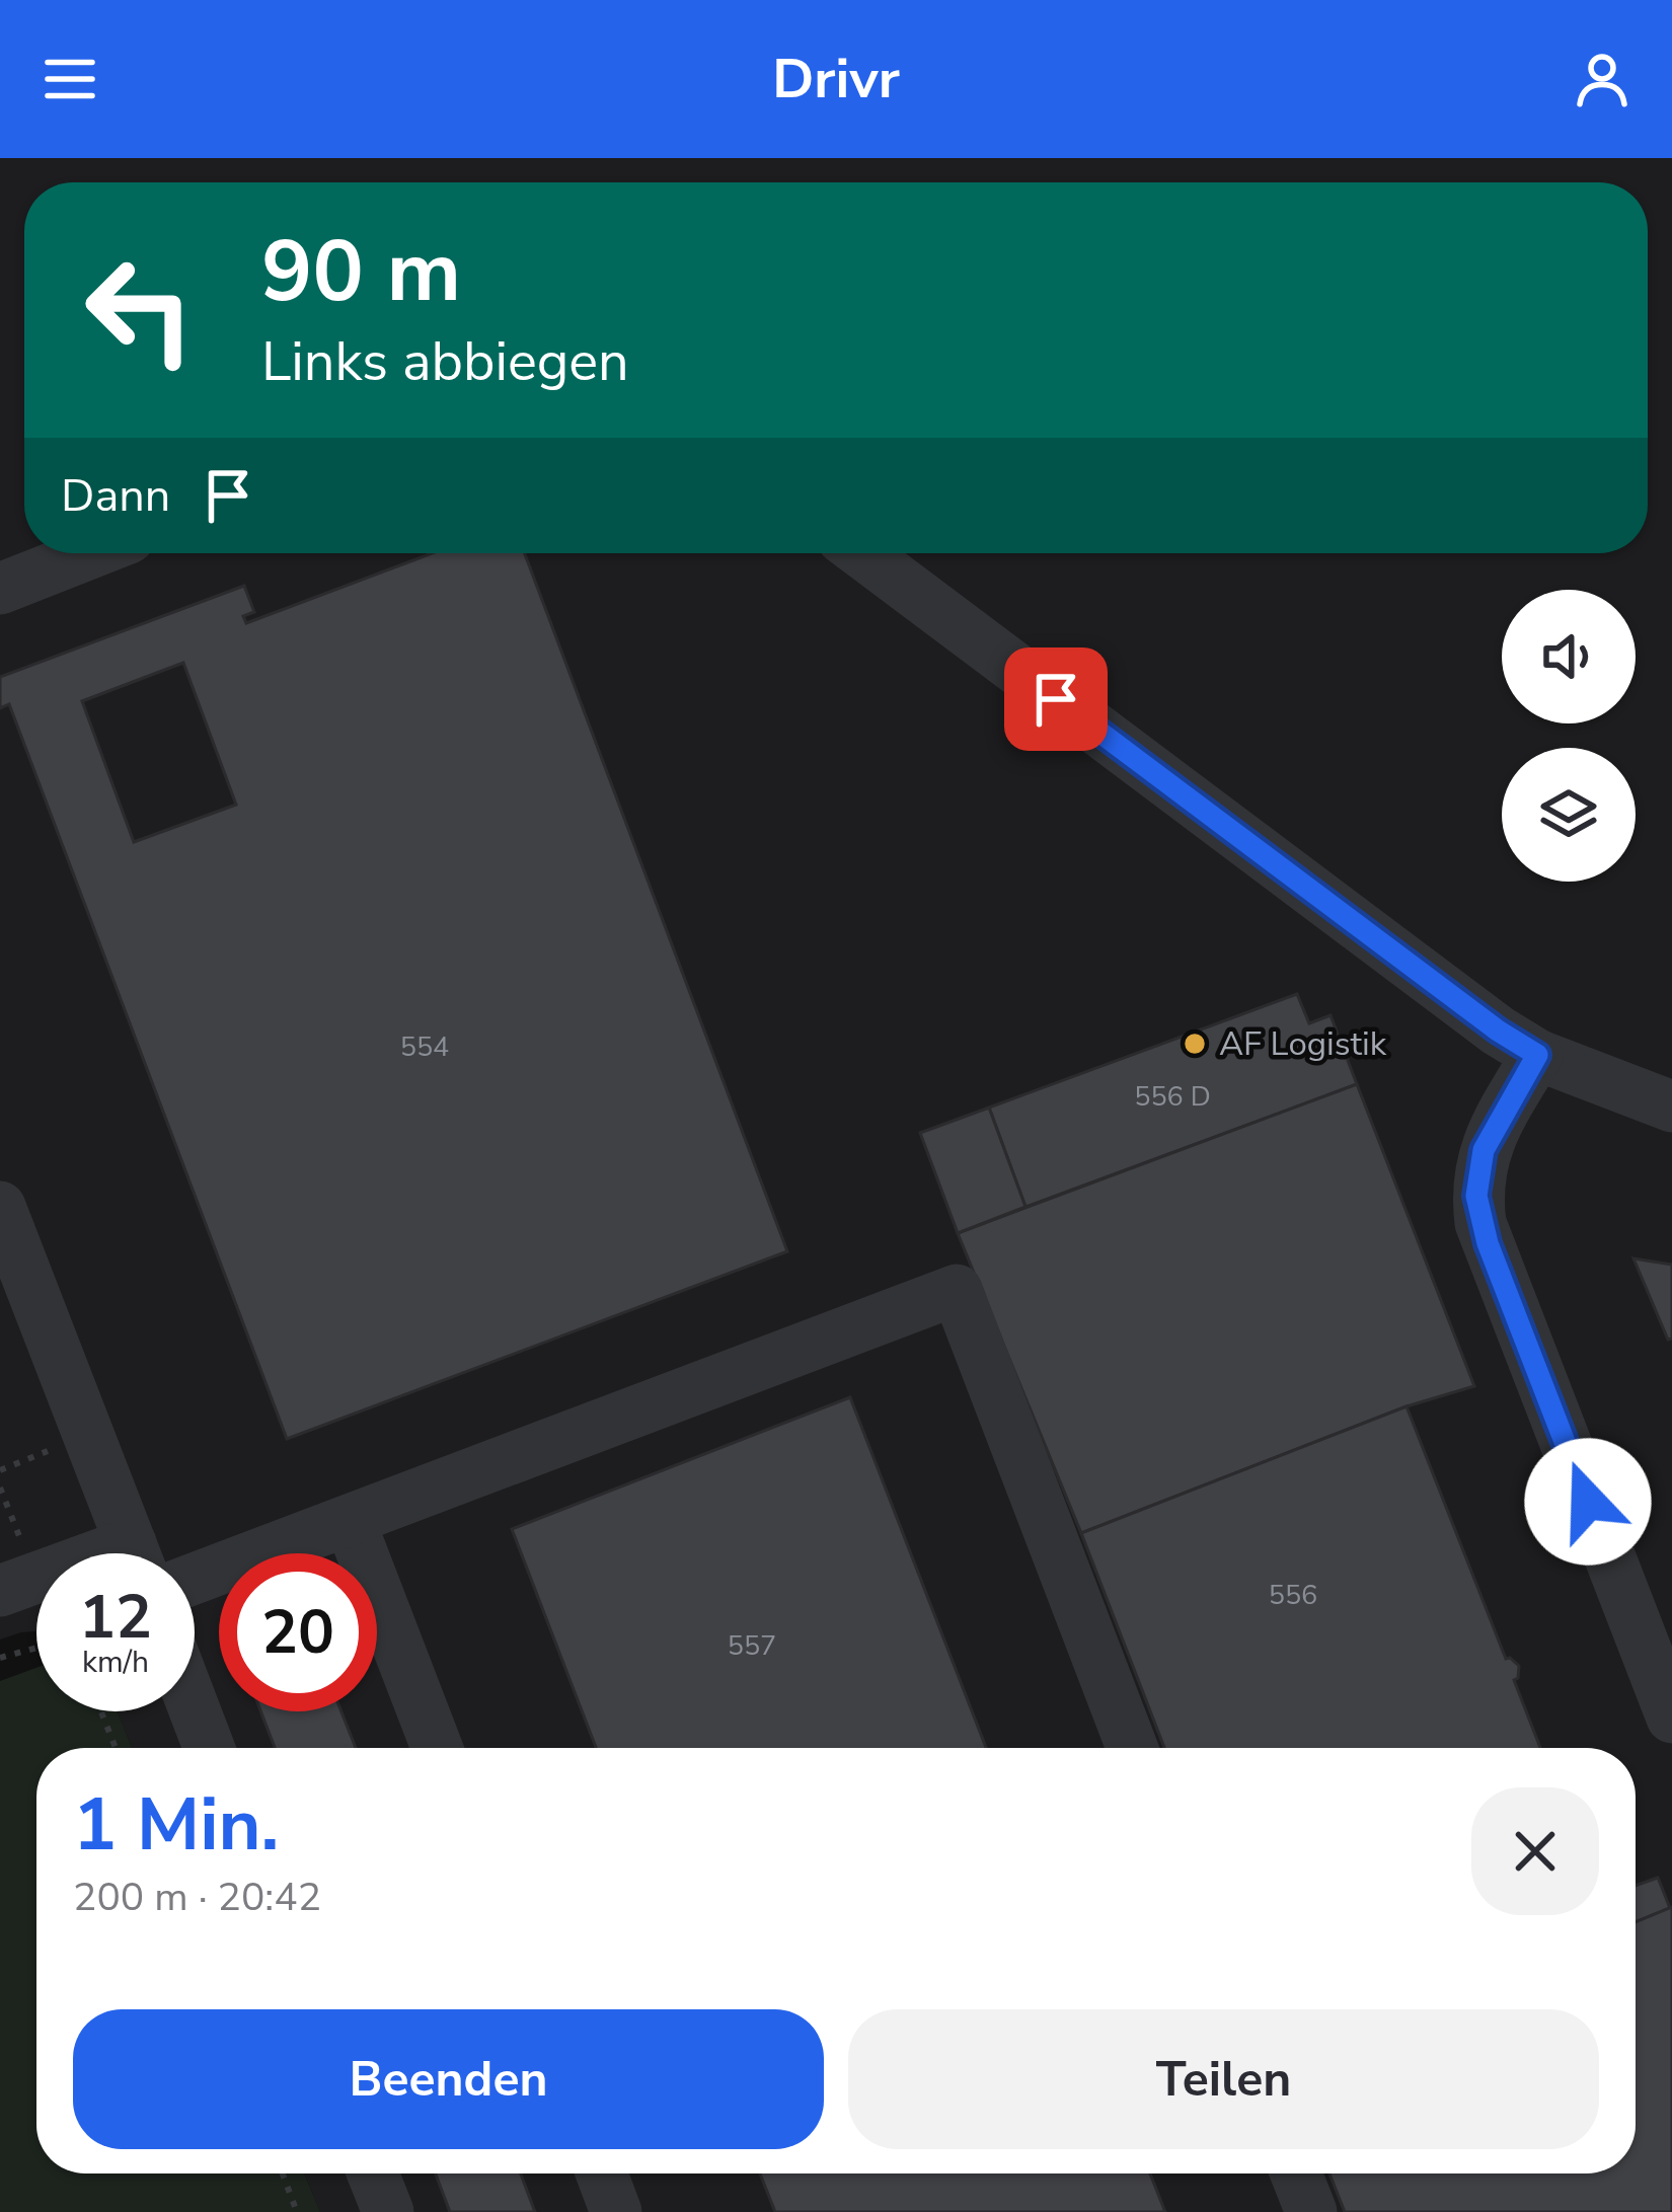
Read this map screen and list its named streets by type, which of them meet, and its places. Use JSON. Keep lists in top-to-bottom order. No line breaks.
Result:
{"places":["AF Logistik"],"house_numbers":["554","556 D","556","557"],"page":{"header":"Drivr","turn":["90 m","Links abbiegen"],"then":"Dann","speed":"12 km/h","limit":"20","heading":["1 Min.","200 m · 20:42"],"buttons":["Beenden","Teilen"]}}
